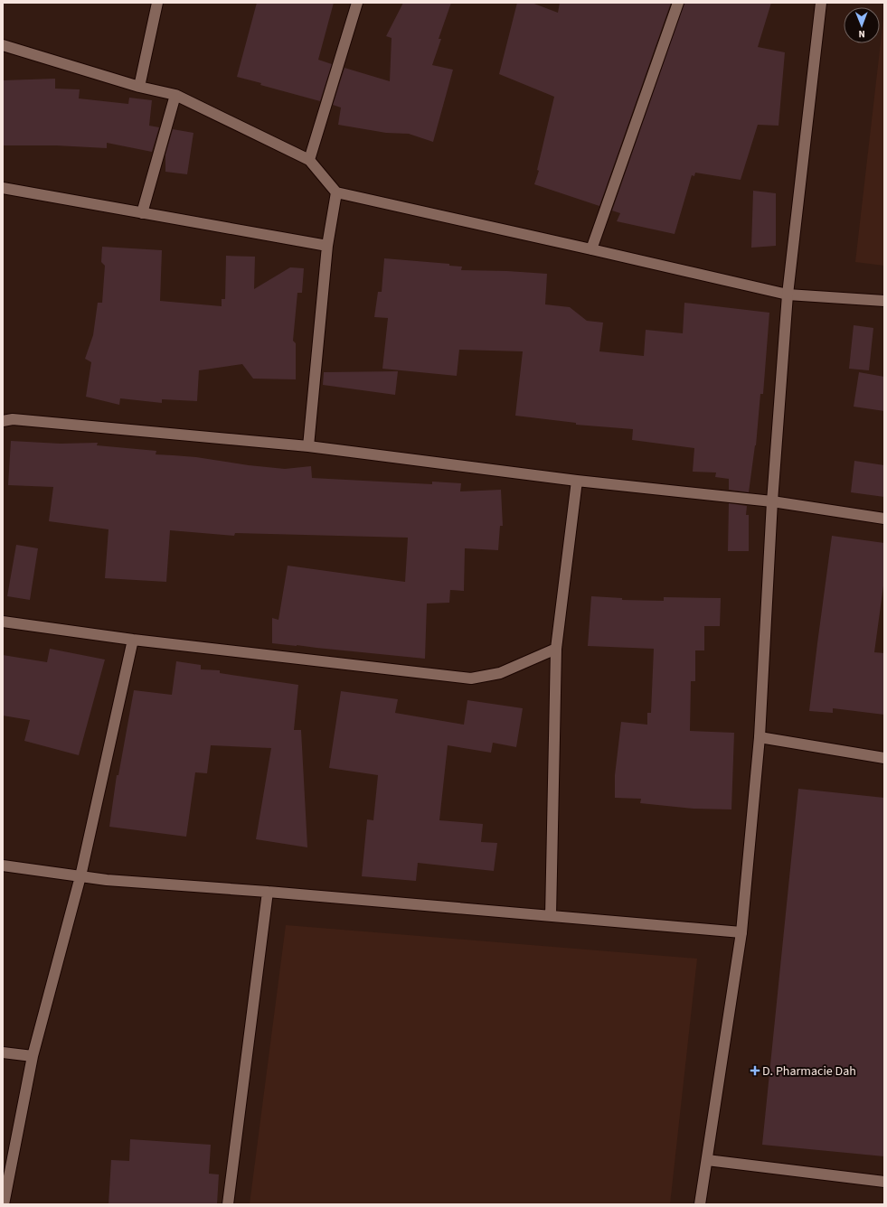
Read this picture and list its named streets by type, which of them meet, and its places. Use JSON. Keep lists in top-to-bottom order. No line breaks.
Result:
{"places":{"health":["D. Pharmacie Dah"]},"north":"bottom"}
